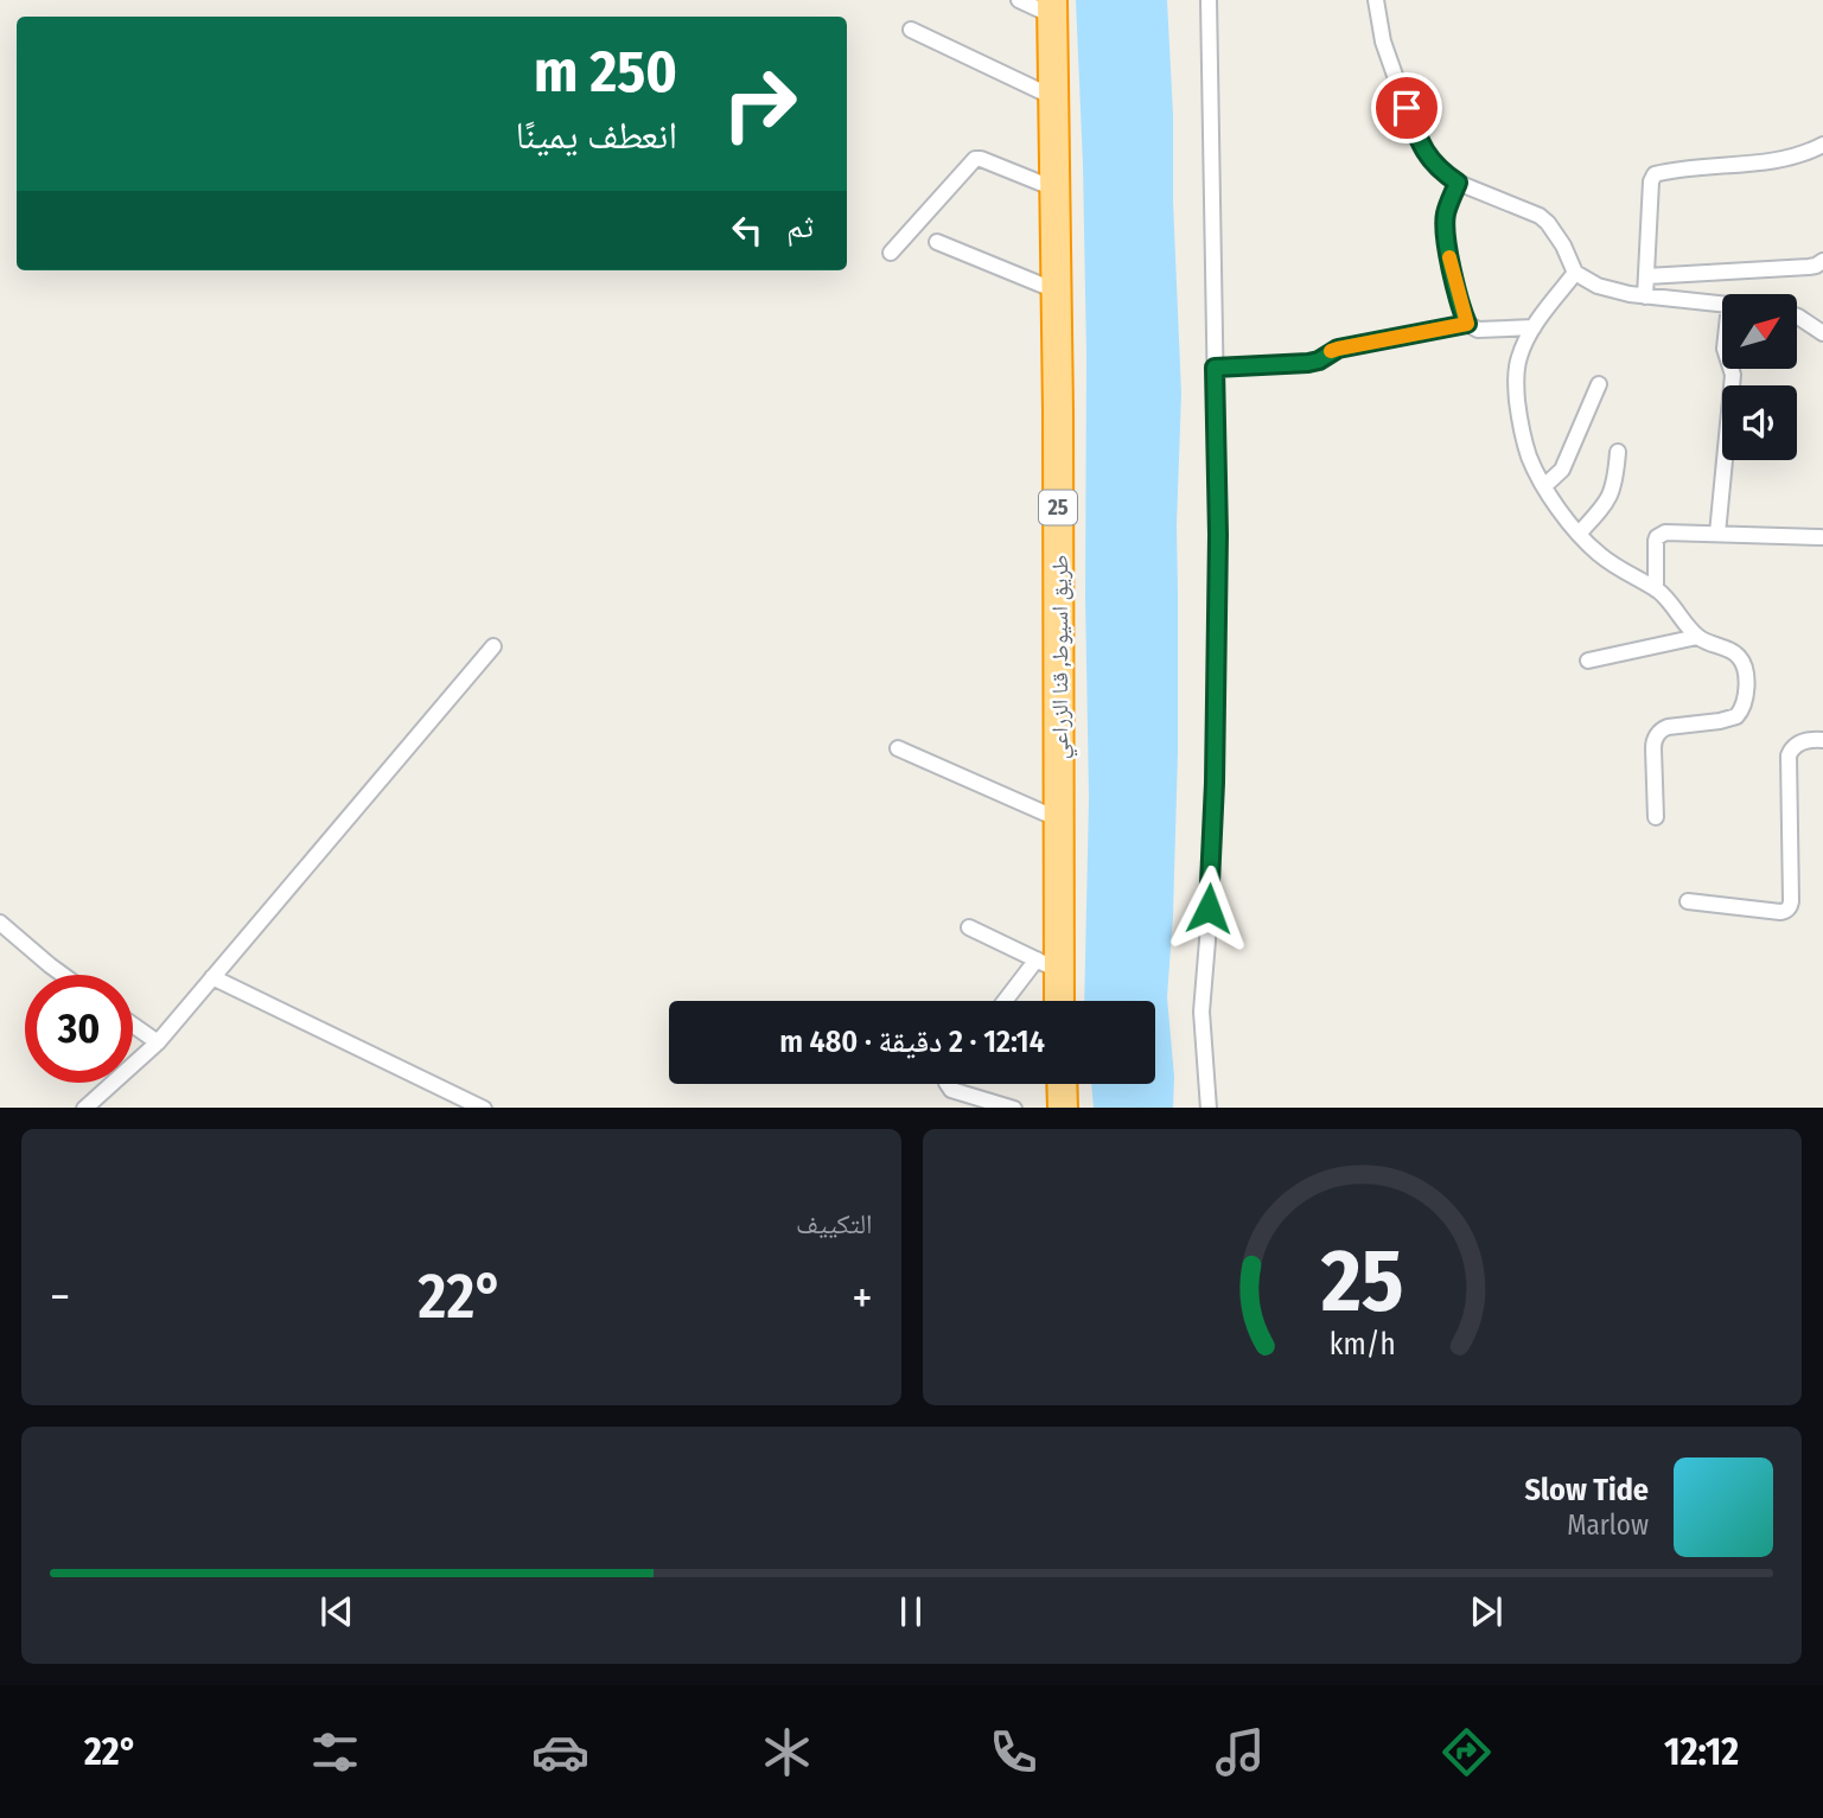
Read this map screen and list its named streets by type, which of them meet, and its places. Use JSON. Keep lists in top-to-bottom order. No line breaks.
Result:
{"streets":{"highway":["25","طريق اسيوط, قنا الزراعي"]},"north":"top right","page":{"turn":["250 m","انعطف يمينًا"],"then":"ثم","limit":"30","trip":"12:14 · 2 دقيقة · 480 m","tile":"التكييف","heat":["−","22°","+"],"song":["Slow Tide","Marlow"],"tabs":["12:12","22°"],"gauge":["25","km/h"]}}
